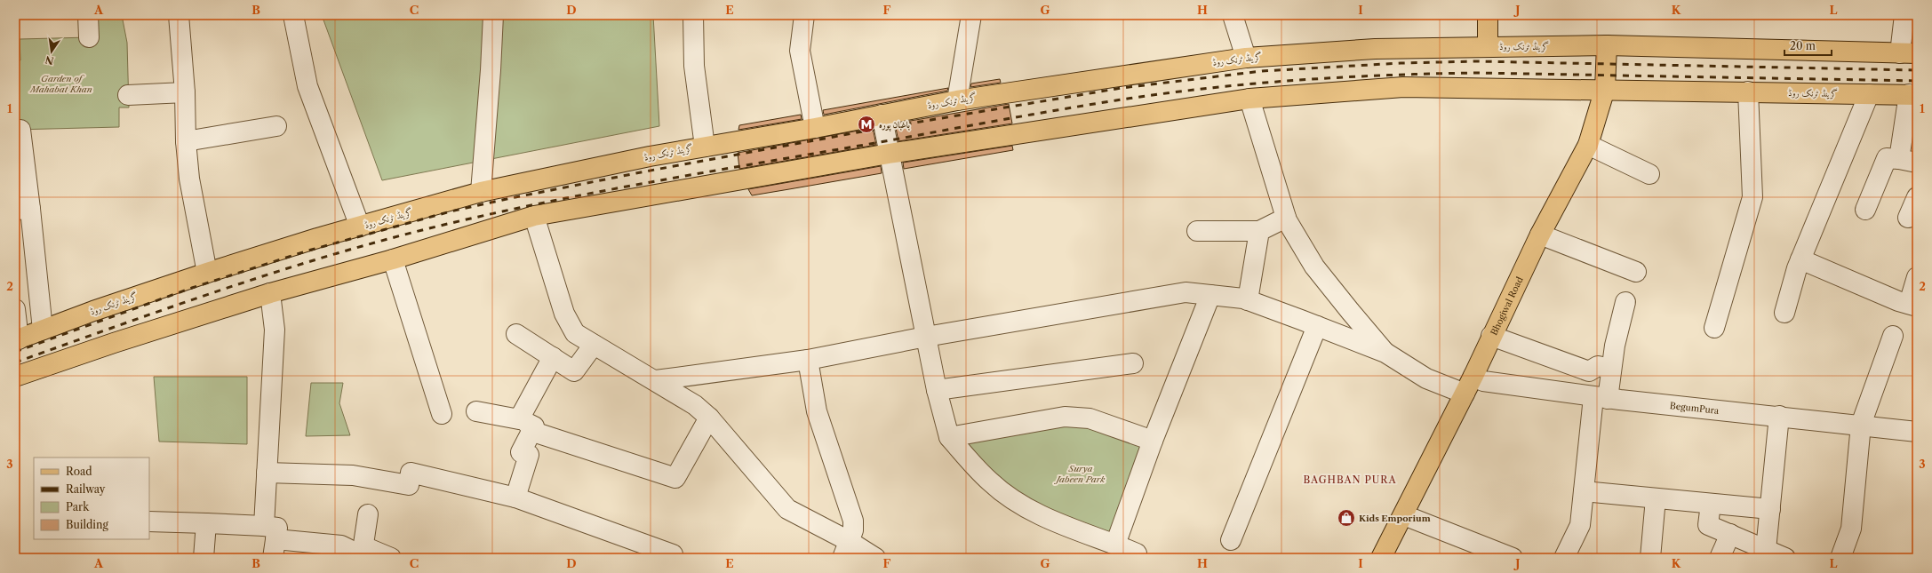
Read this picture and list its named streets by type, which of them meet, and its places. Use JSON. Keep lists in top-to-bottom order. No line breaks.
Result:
{"streets":{"main road":["گرینڈ ٹرنک روڈ","Bhogiwal Road"],"street":["BegumPura"]},"crossings":[["گرینڈ ٹرنک روڈ","Bhogiwal Road"],["Bhogiwal Road","BegumPura"]],"districts":["BAGHBAN PURA"],"parks":["Garden of Mahabat Khan","Surya Jabeen Park"],"places":{"metro station":["باغبان پورہ"],"shop":["Kids Emporium"]},"legend":["Road","Railway","Park","Building"],"scale_bar":"20 m","north":"bottom","grid":{"columns":["A","B","C","D","E","F","G","H","I","J","K","L"],"rows":["1","2","3"]}}
